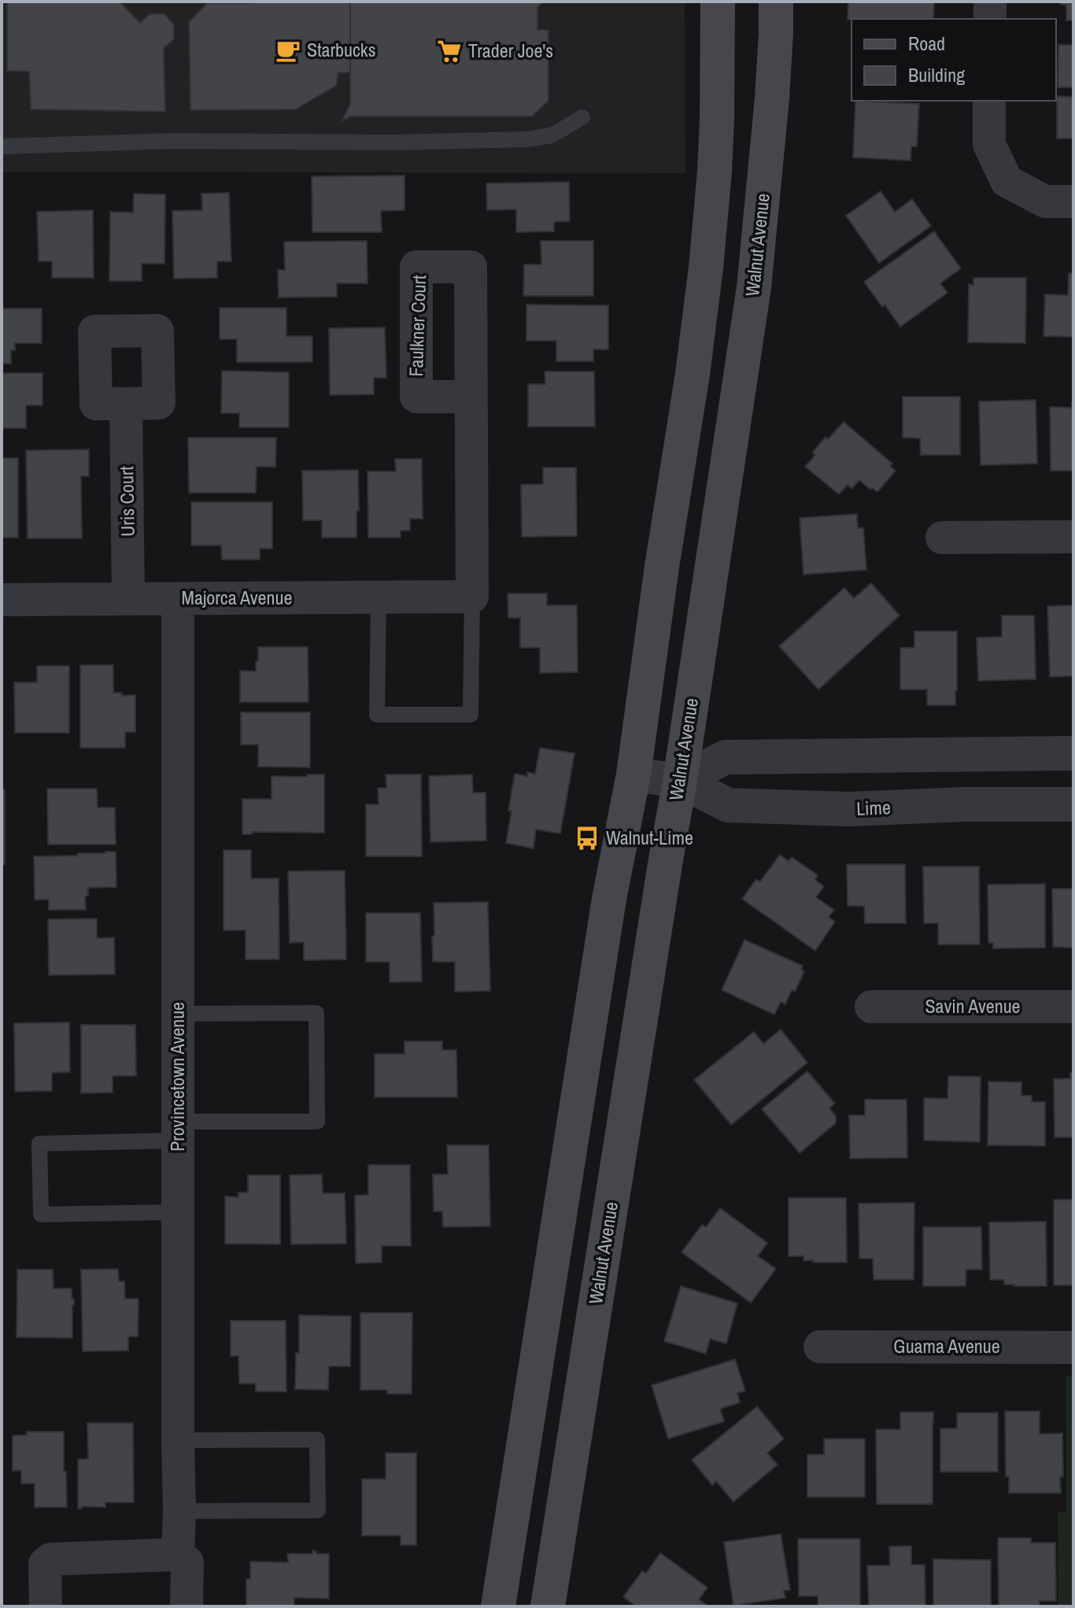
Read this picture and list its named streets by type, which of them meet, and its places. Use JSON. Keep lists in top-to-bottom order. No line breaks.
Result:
{"streets":{"main road":["Walnut Avenue"],"street":["Uris Court","Majorca Avenue","Lime","Savin Avenue","Provincetown Avenue","Guama Avenue"]},"crossings":[["Walnut Avenue","Lime"],["Uris Court","Majorca Avenue"],["Majorca Avenue","Provincetown Avenue"]],"places":{"cafe":["Starbucks"],"supermarket":["Trader Joe's"],"bus stop":["Walnut-Lime"]},"legend":["Road","Building"]}
